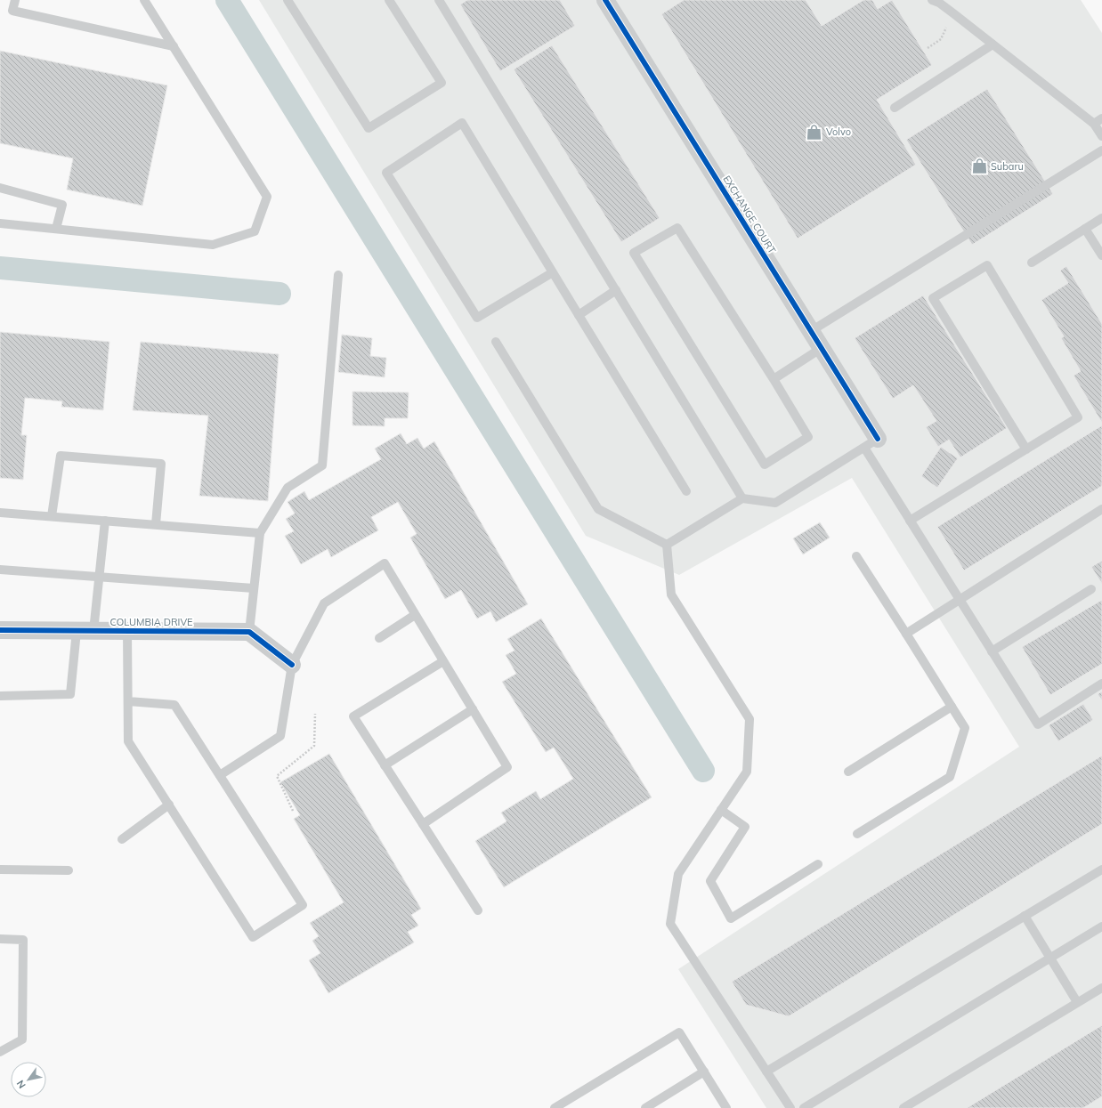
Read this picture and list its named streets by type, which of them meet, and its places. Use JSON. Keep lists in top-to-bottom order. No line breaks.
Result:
{"streets":{"street":["EXCHANGE COURT","COLUMBIA DRIVE"]},"places":{"shop":["Volvo","Subaru"]},"north":"bottom left"}
